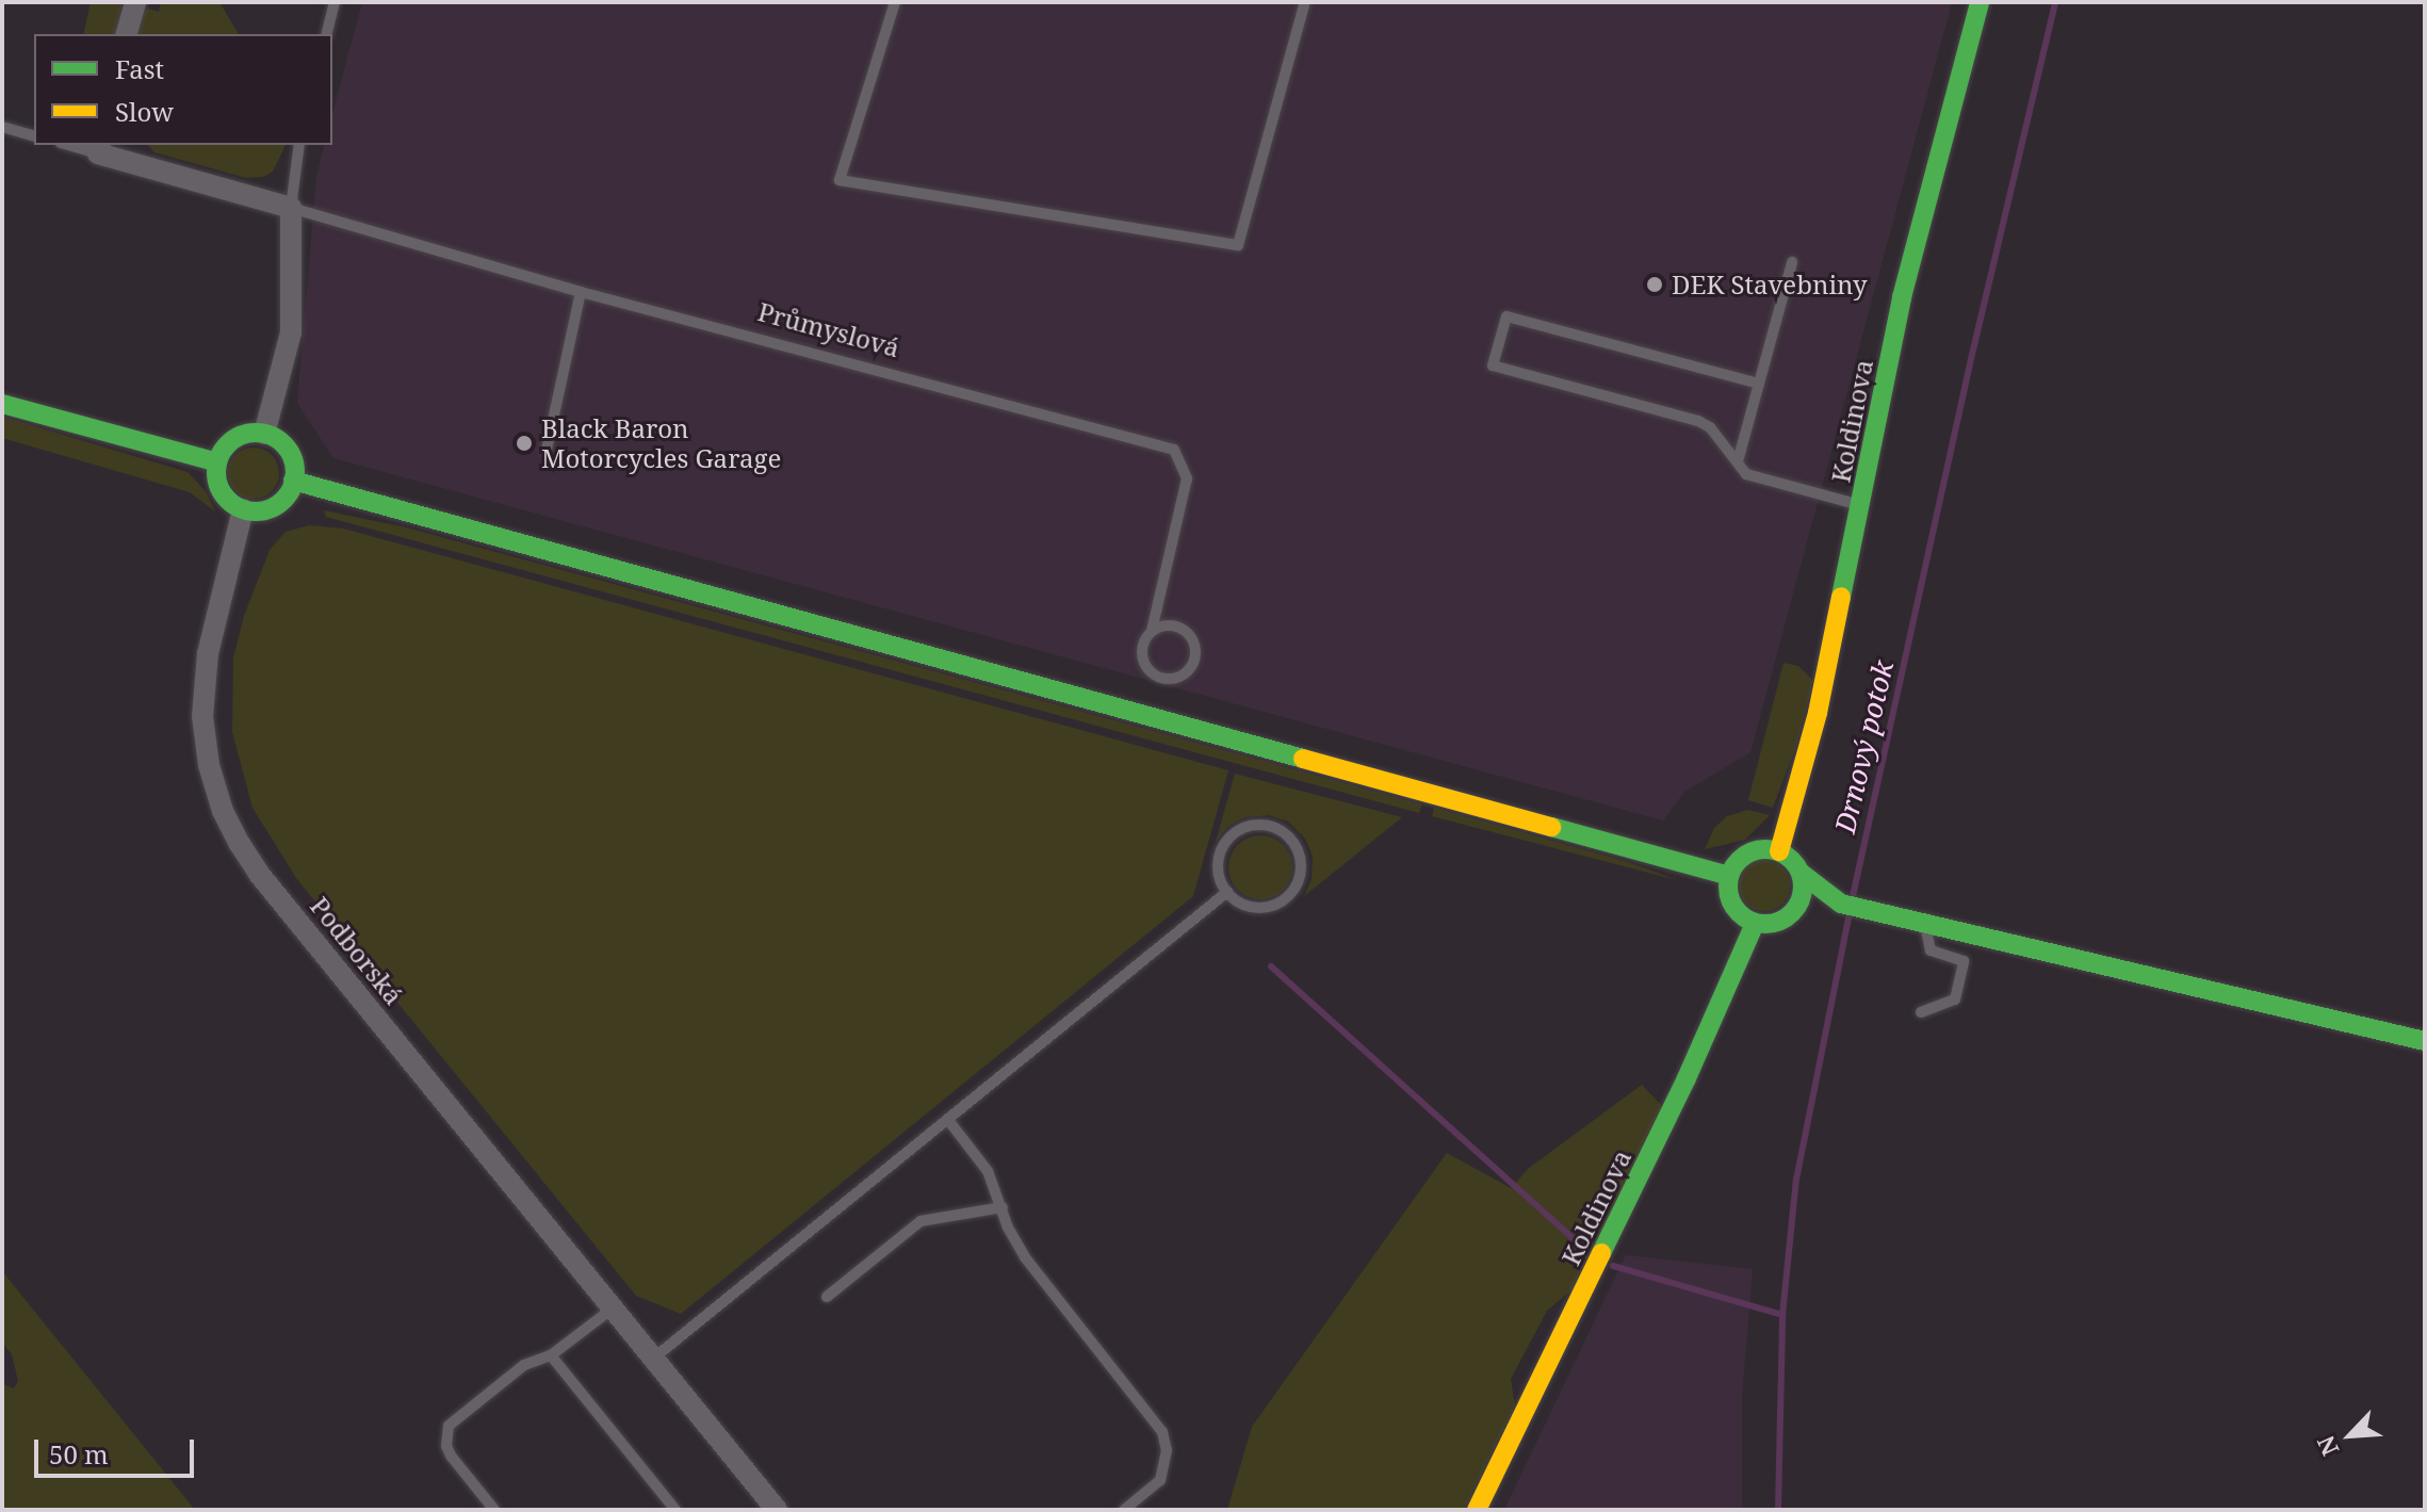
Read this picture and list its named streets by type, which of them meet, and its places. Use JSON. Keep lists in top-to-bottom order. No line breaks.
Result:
{"streets":{"main road":["Koldinova"],"street":["Podborská"],"lane":["Průmyslová"]},"water":["Drnový potok"],"places":["DEK Stavebniny","Black Baron Motorcycles Garage"],"legend":["Fast","Slow"],"scale_bar":"50 m","north":"bottom left"}
